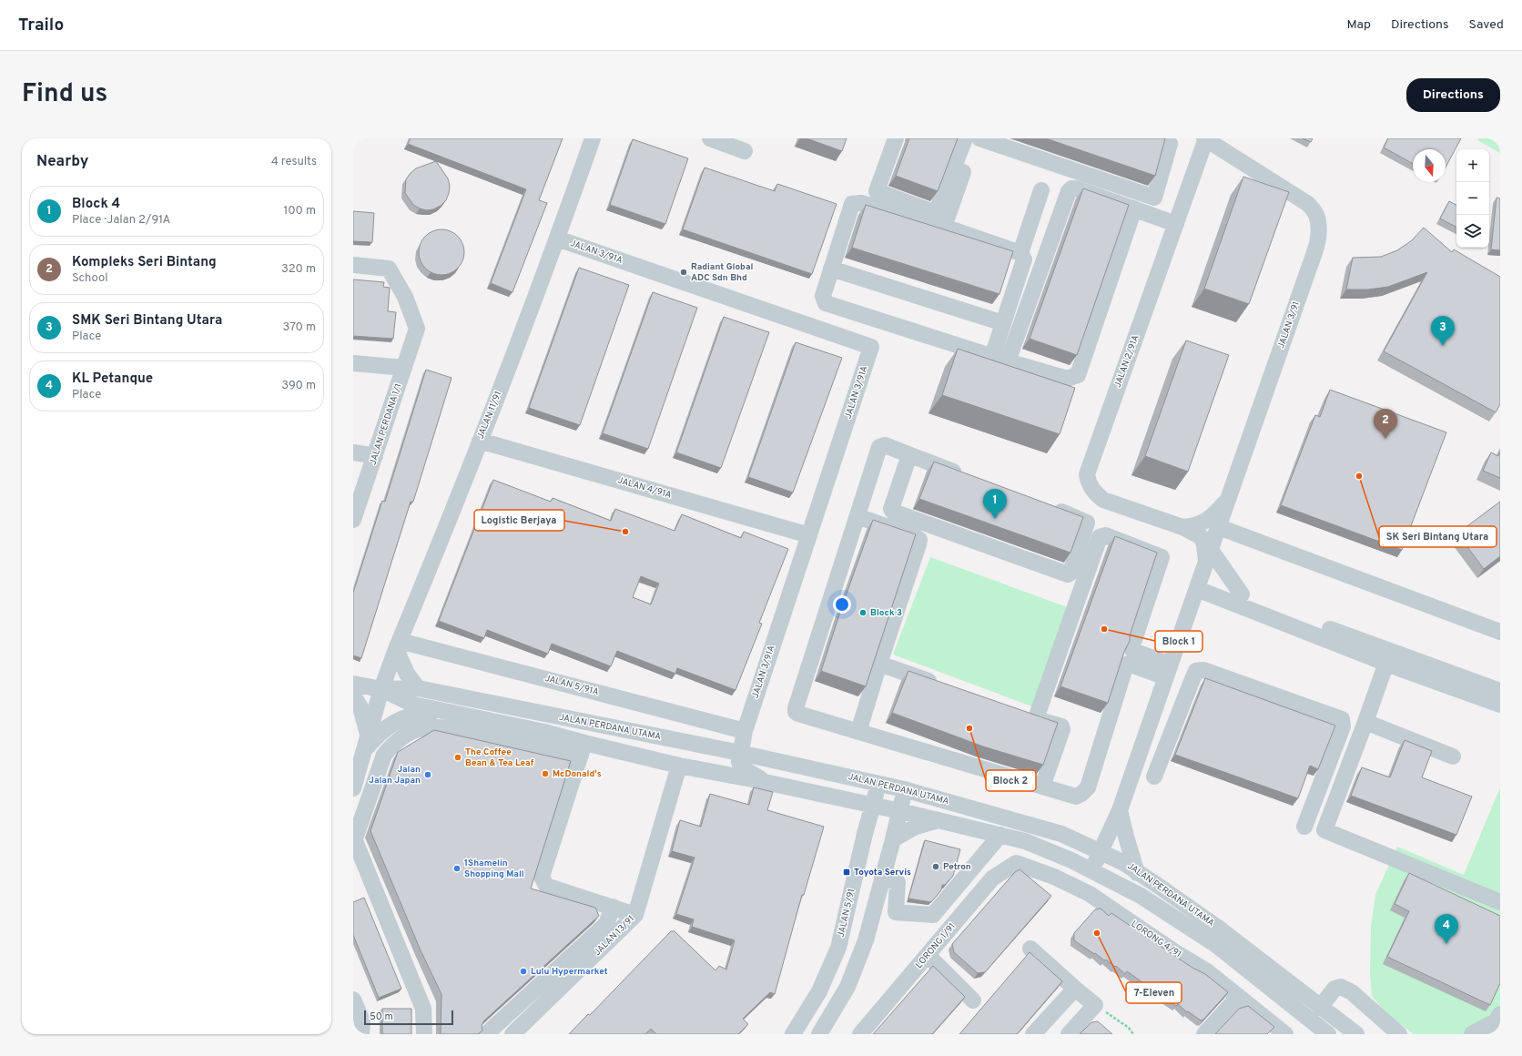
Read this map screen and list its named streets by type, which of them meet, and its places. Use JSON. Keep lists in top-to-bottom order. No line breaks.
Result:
{"streets":{"street":["JALAN 3/91A","JALAN 3/91","JALAN 2/91A","JALAN 11/91","JALAN PERDANA 1/1","JALAN 4/91A","JALAN 5/91A","JALAN PERDANA UTAMA","JALAN 5/91","JALAN 13/91","LORONG 4/91","LORONG 1/91"]},"crossings":[["JALAN 3/91A","JALAN 11/91"],["JALAN 3/91A","JALAN 4/91A"],["JALAN 3/91A","JALAN 5/91A"],["JALAN 3/91A","JALAN PERDANA UTAMA"],["JALAN 3/91","JALAN 2/91A"],["JALAN 3/91","JALAN PERDANA UTAMA"],["JALAN 11/91","JALAN 4/91A"],["JALAN 11/91","JALAN 5/91A"],["JALAN 11/91","JALAN PERDANA UTAMA"],["JALAN PERDANA UTAMA","JALAN 5/91"],["JALAN PERDANA UTAMA","JALAN 13/91"],["LORONG 4/91","LORONG 1/91"]],"places":{"other":["Radiant Global ADC Sdn Bhd","SK Seri Bintang Utara","Logistic Berjaya","Block 3","Block 1","Block 2","The Coffee Bean & Tea Leaf","McDonald's","Jalan Jalan Japan","Petron","1Shamelin Shopping Mall","7-Eleven","Lulu Hypermarket"],"transit":["Toyota Servis"]},"scale_bar":"50 m","north":"bottom","page":{"header":"Trailo","nav":["Map","Directions","Saved"],"title":"Find us","buttons":"Directions","heading":["Nearby","4 results"],"map_buttons":["+","−"],"list":[{"mark":"1","name":"Block 4","note":"Place · Jalan 2/91A","value":"100 m"},{"mark":"2","name":"Kompleks Seri Bintang","note":"School","value":"320 m"},{"mark":"3","name":"SMK Seri Bintang Utara","note":"Place","value":"370 m"},{"mark":"4","name":"KL Petanque","note":"Place","value":"390 m"}],"pins":["3","2","1","4"],"scale":"50 m"}}
